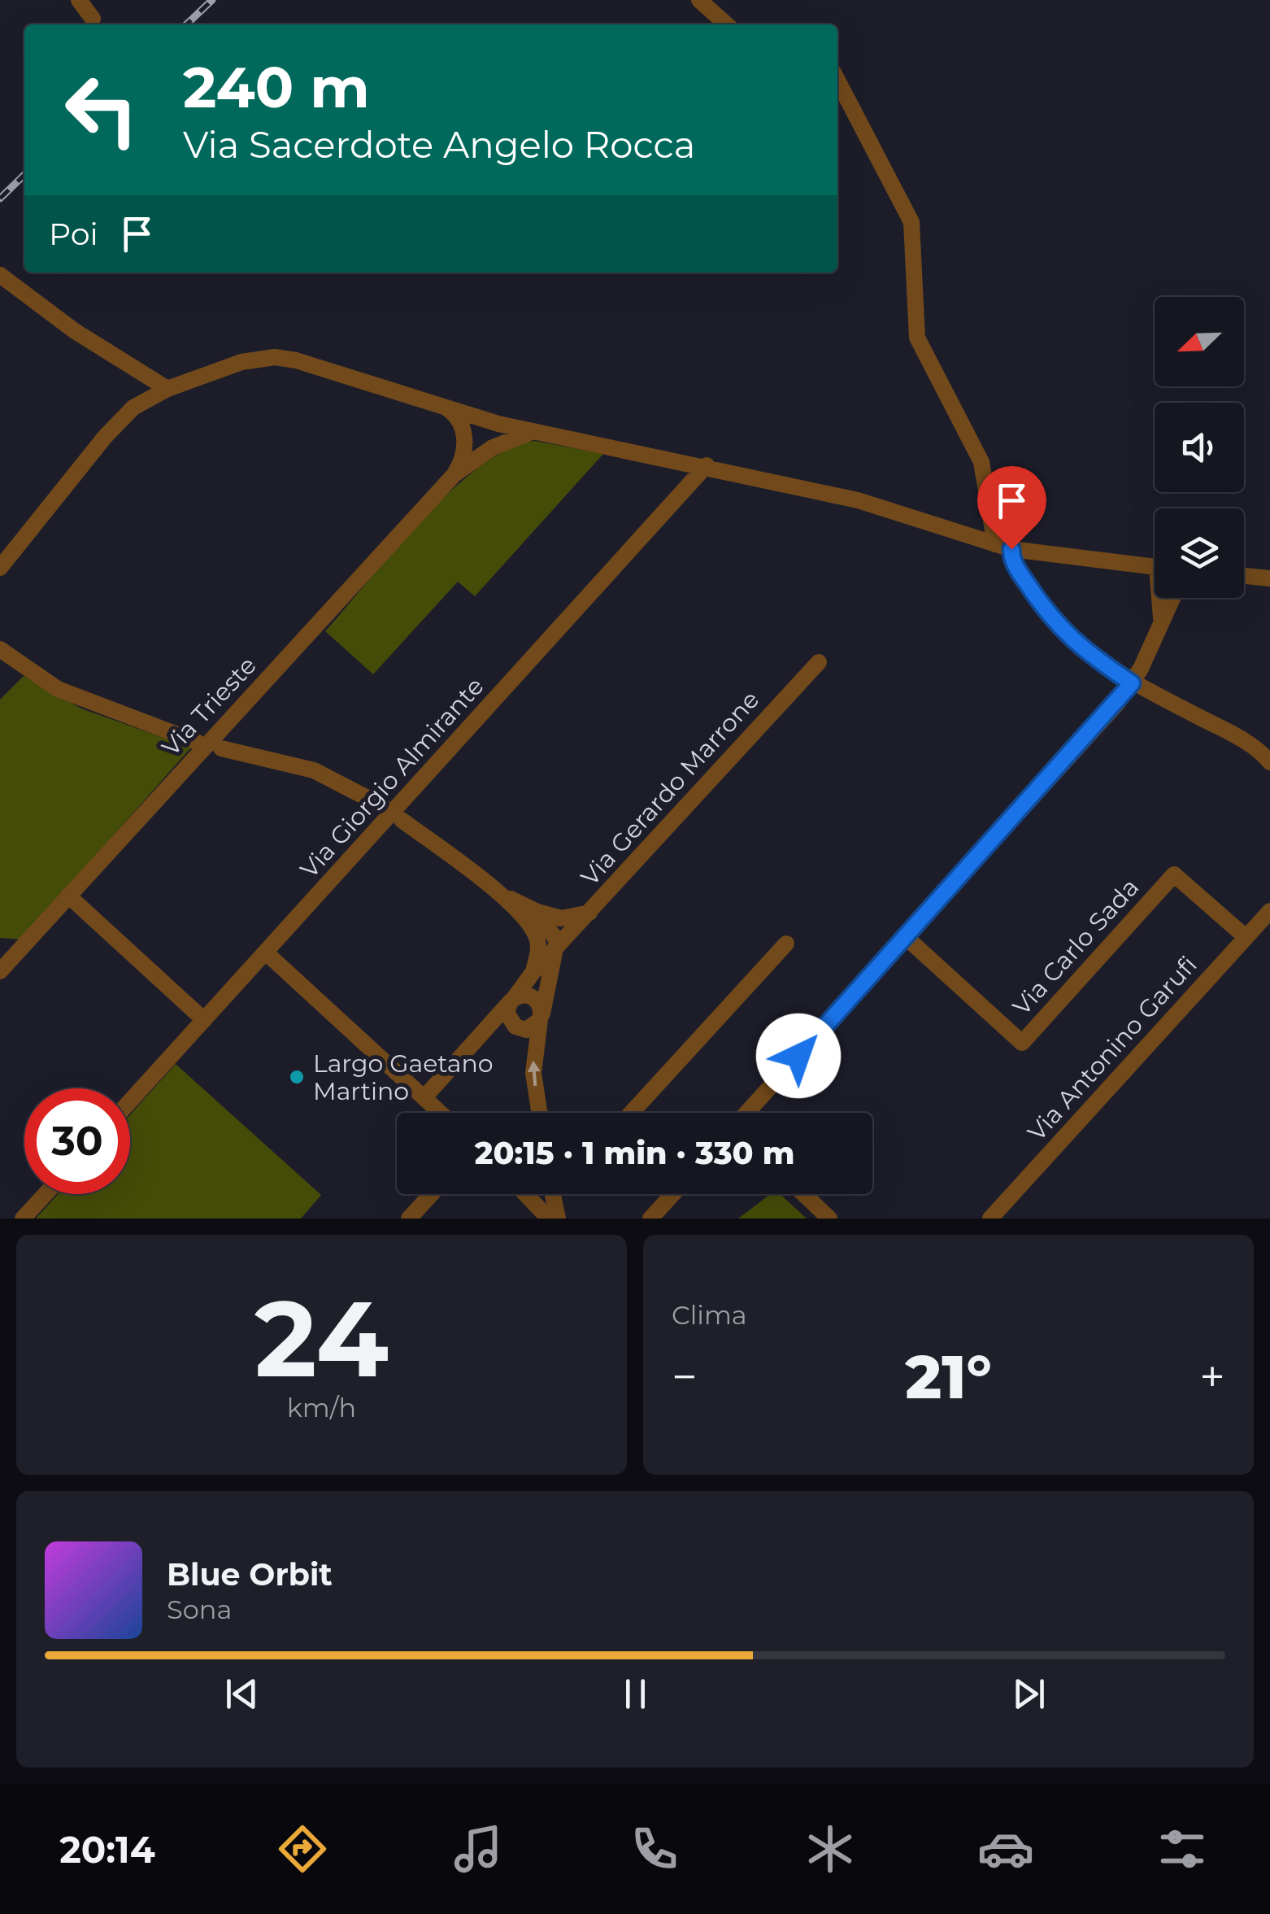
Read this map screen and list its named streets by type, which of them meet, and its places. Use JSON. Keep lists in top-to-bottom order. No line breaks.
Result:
{"streets":{"street":["Via Trieste","Via Giorgio Almirante","Via Gerardo Marrone","Via Carlo Sada","Via Antonino Garufi"]},"crossings":[["Via Carlo Sada","Via Antonino Garufi"]],"places":["Largo Gaetano Martino"],"north":"bottom left","page":{"turn":["240 m","Via Sacerdote Angelo Rocca"],"then":"Poi","limit":"30","trip":"20:15 · 1 min · 330 m","tile":[["24","km/h"],"Clima"],"heat":["−","21°","+"],"song":["Blue Orbit","Sona"],"tabs":"20:14"}}
